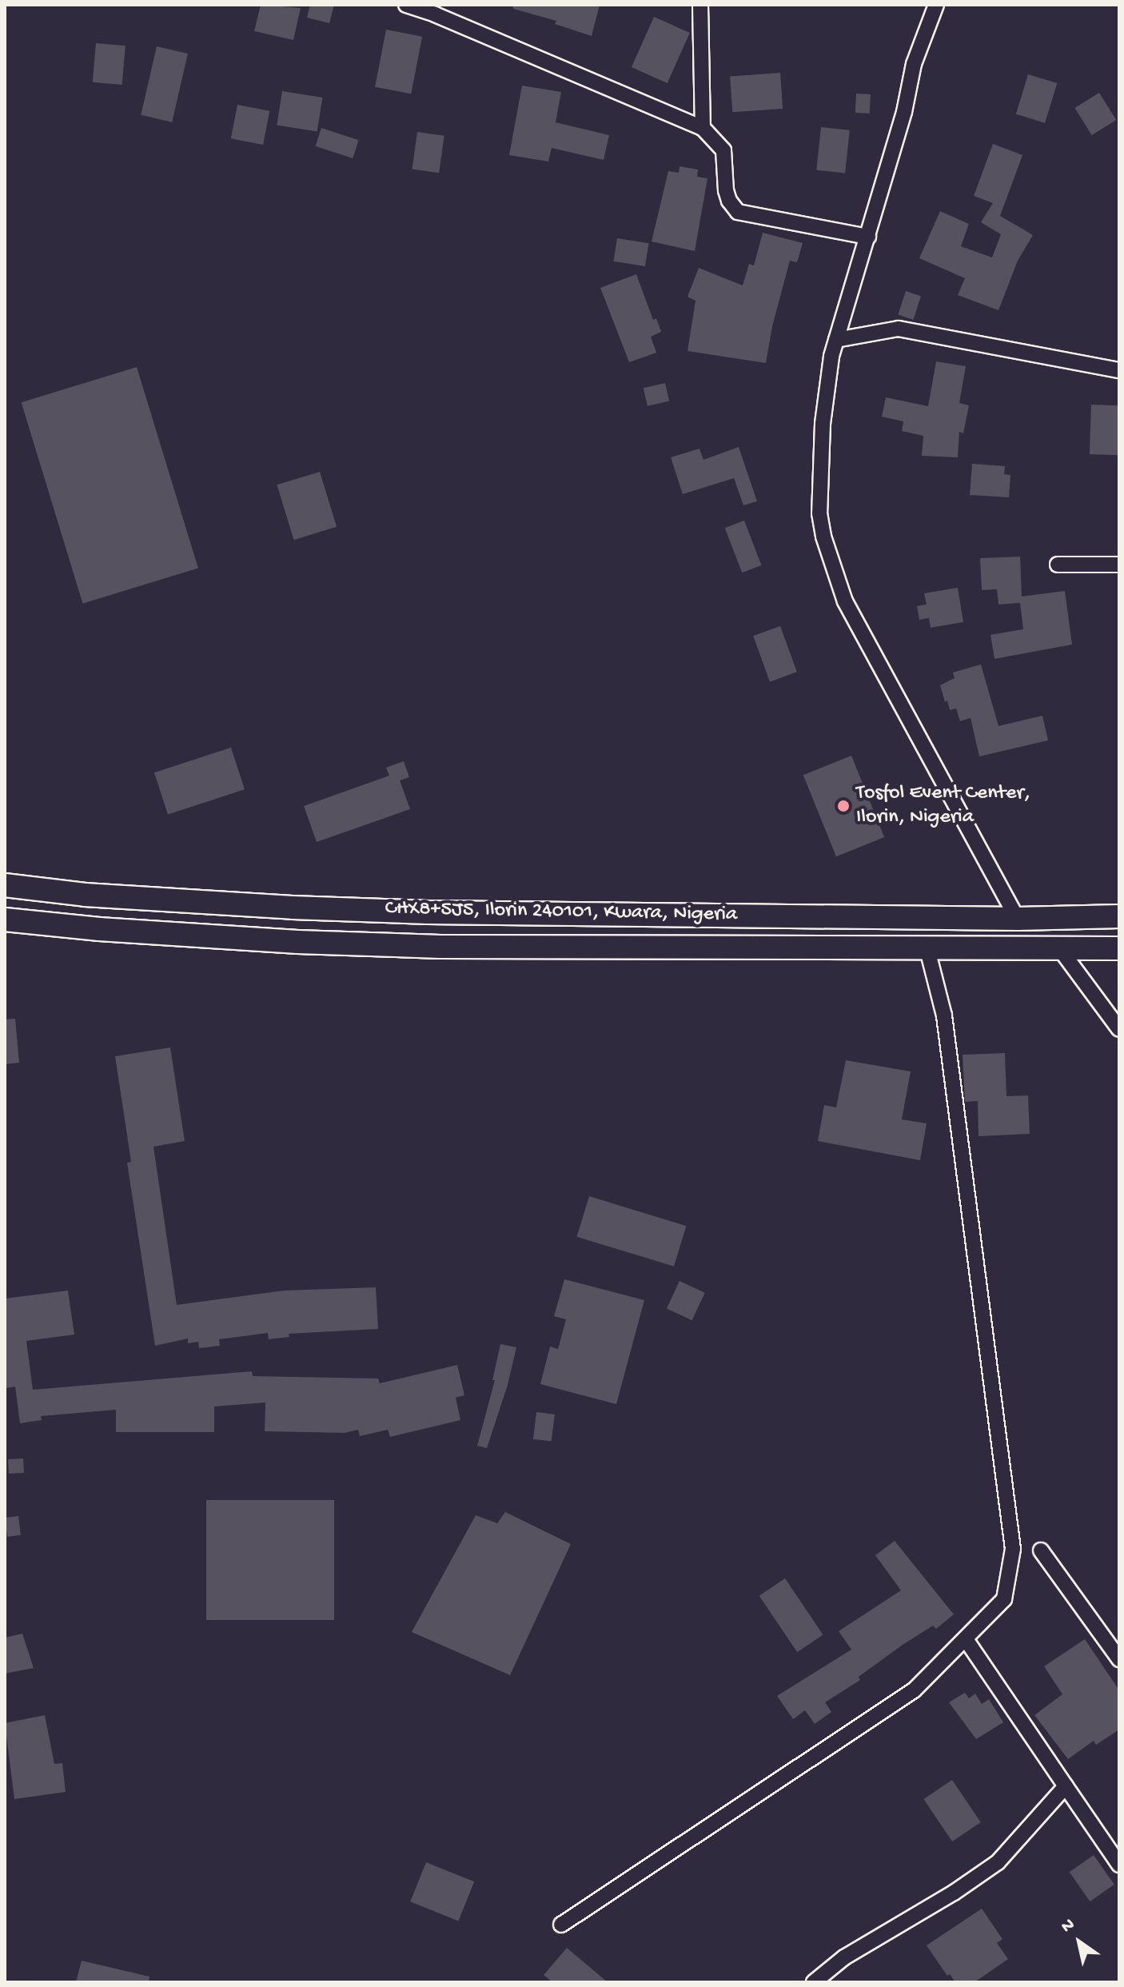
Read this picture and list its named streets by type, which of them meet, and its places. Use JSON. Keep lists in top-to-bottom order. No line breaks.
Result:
{"streets":{"main road":["CHX8+5J5, Ilorin 240101, Kwara, Nigeria"]},"places":["Tosfol Event Center, Ilorin, Nigeria"],"north":"top left"}
